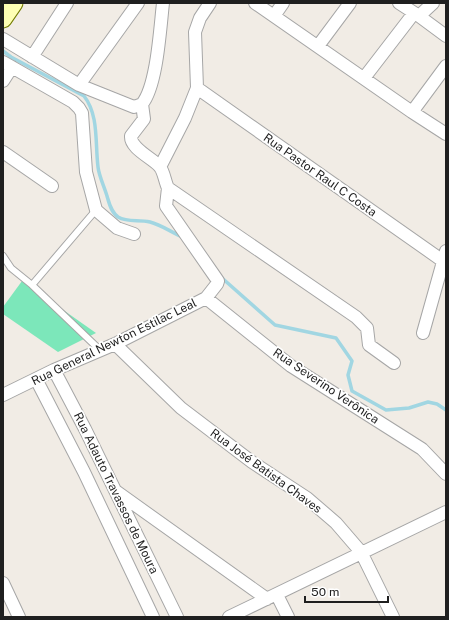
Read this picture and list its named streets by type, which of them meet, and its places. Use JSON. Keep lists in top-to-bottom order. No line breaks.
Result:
{"streets":{"street":["Rua Pastor Raul C Costa","Rua General Newton Estilac Leal","Rua Severino Verônica","Rua José Batista Chaves","Rua Adauto Travassos de Moura"]},"crossings":[["Rua General Newton Estilac Leal","Rua Severino Verônica"],["Rua General Newton Estilac Leal","Rua José Batista Chaves"],["Rua General Newton Estilac Leal","Rua Adauto Travassos de Moura"]],"scale_bar":"50 m"}
